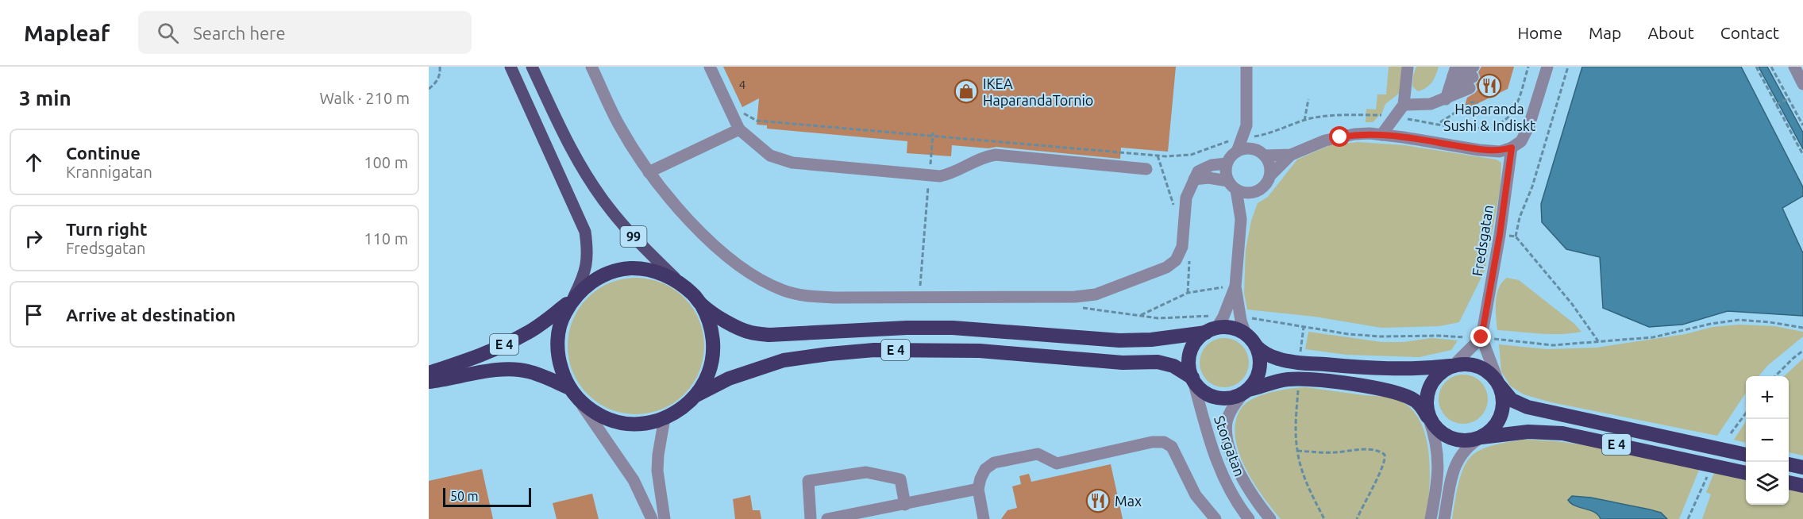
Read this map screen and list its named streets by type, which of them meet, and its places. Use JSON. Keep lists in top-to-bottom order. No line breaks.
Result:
{"streets":{"highway":["E 4"],"main road":["99"],"street":["Fredsgatan","Storgatan"]},"crossings":[["99","E 4"],["E 4","Storgatan"]],"places":{"restaurant":["Haparanda Sushi & Indiskt","Max"],"shop":["IKEA HaparandaTornio"]},"house_numbers":["4"],"scale_bar":"50 m","page":{"header":"Mapleaf","search":"Search here","nav":["Home","Map","About","Contact"],"heading":["3 min","Walk · 210 m"],"list":[["Continue","Krannigatan","100 m"],["Turn right","Fredsgatan","110 m"],"Arrive at destination"],"map_buttons":["+","−"],"scale":"50 m"}}
